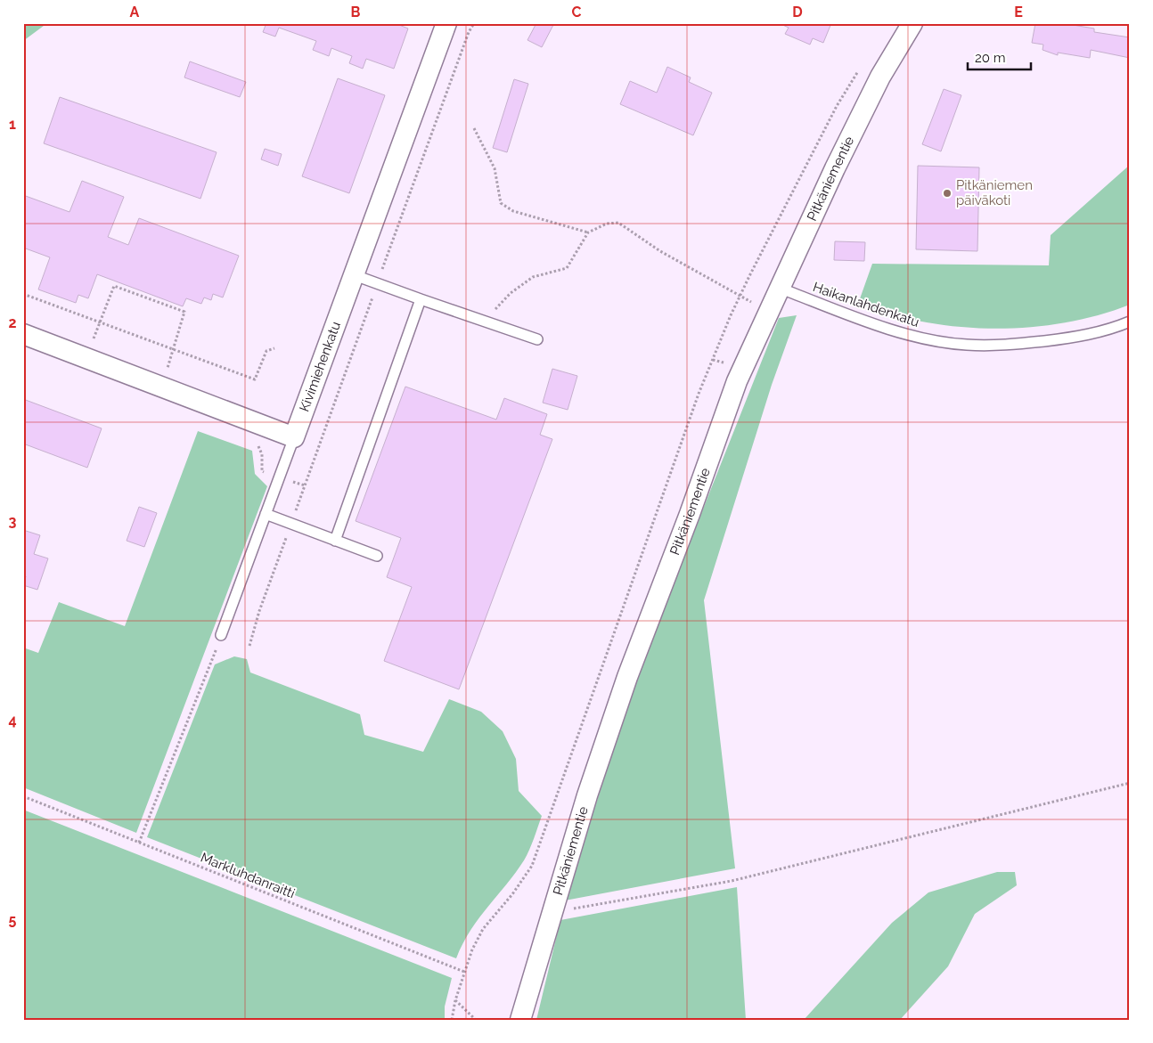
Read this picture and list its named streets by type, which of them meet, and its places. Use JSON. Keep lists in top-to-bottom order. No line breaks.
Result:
{"streets":{"street":["Pitkäniementie","Kivimiehenkatu"],"lane":["Haikanlahdenkatu"],"path":["Markluhdanraitti"]},"crossings":[["Pitkäniementie","Haikanlahdenkatu"]],"places":["Pitkäniemen päiväkoti"],"scale_bar":"20 m","grid":{"columns":["A","B","C","D","E"],"rows":["1","2","3","4","5"]}}
